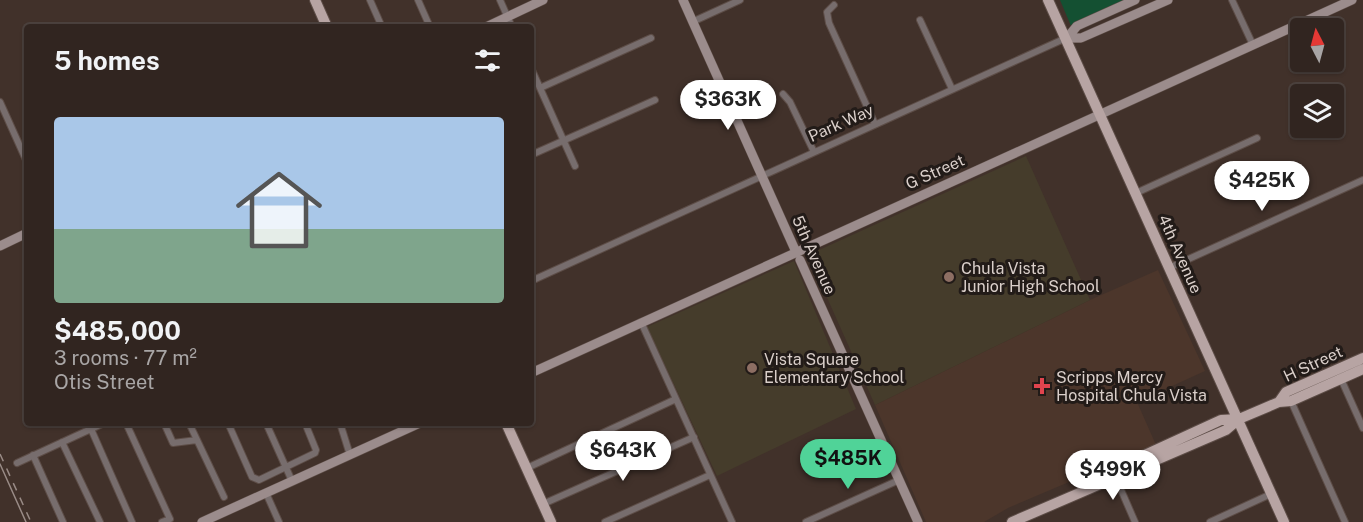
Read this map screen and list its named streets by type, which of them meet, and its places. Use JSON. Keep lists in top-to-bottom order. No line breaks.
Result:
{"streets":{"main road":["4th Avenue","H Street"],"street":["Park Way","G Street","5th Avenue"]},"crossings":[["Park Way","4th Avenue"],["Park Way","5th Avenue"],["G Street","4th Avenue"],["G Street","5th Avenue"],["4th Avenue","H Street"]],"places":{"other":["Chula Vista Junior High School","Vista Square Elementary School"],"health":["Scripps Mercy Hospital Chula Vista"]},"north":"top","page":{"heading":"5 homes","price":["$363K","$425K","$643K","$485K","$499K"],"list":[{"name":"$485,000","note":"3 rooms · 77 m² · Otis Street"}]}}
